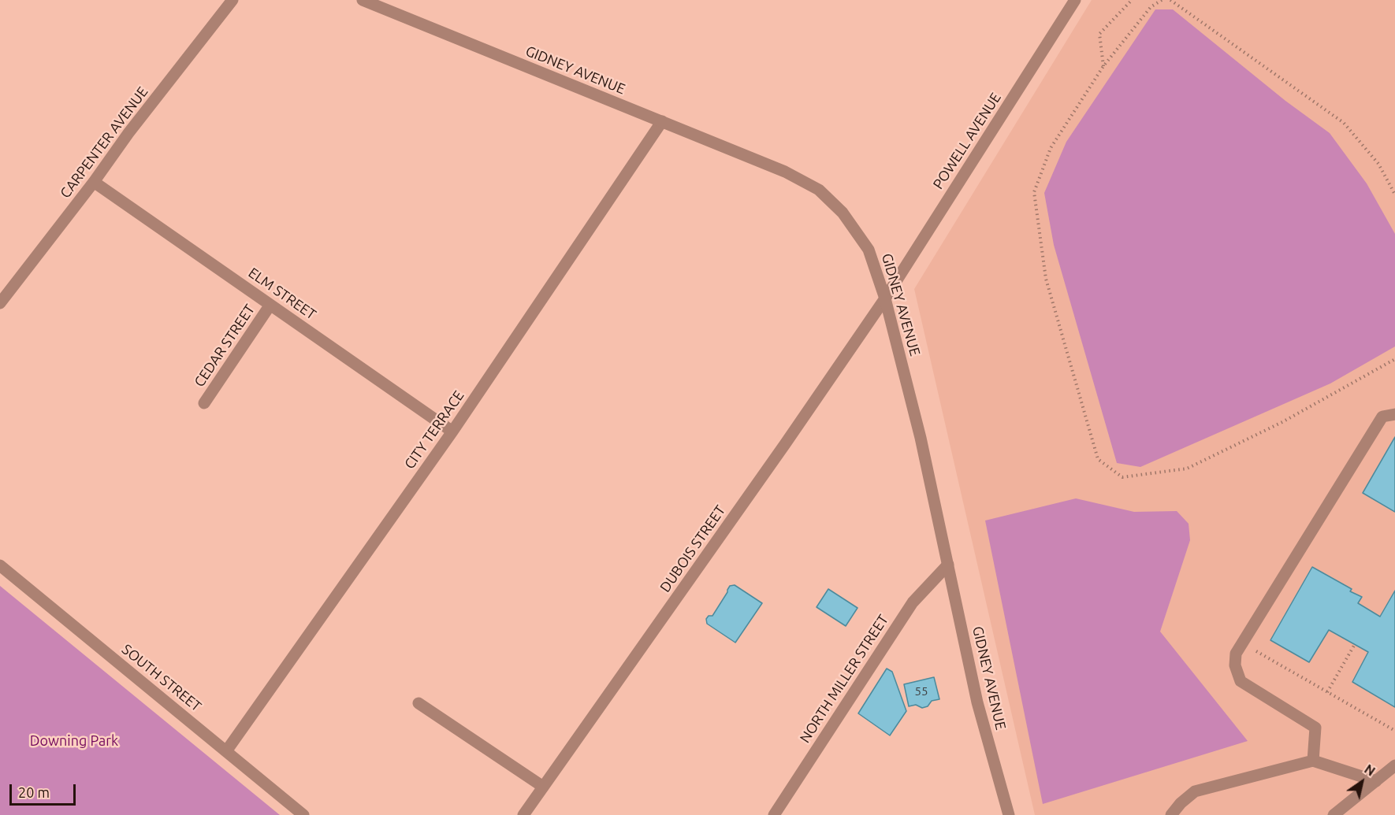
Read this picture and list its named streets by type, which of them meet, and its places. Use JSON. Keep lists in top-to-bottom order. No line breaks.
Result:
{"streets":{"street":["GIDNEY AVENUE","POWELL AVENUE","CARPENTER AVENUE","ELM STREET","CEDAR STREET","CITY TERRACE","DUBOIS STREET","SOUTH STREET","NORTH MILLER STREET"]},"crossings":[["GIDNEY AVENUE","POWELL AVENUE"],["GIDNEY AVENUE","CITY TERRACE"],["GIDNEY AVENUE","DUBOIS STREET"],["GIDNEY AVENUE","NORTH MILLER STREET"],["POWELL AVENUE","DUBOIS STREET"],["CARPENTER AVENUE","ELM STREET"],["ELM STREET","CEDAR STREET"],["ELM STREET","CITY TERRACE"],["CITY TERRACE","SOUTH STREET"]],"parks":["Downing Park"],"house_numbers":["55"],"scale_bar":"20 m","north":"top right"}
